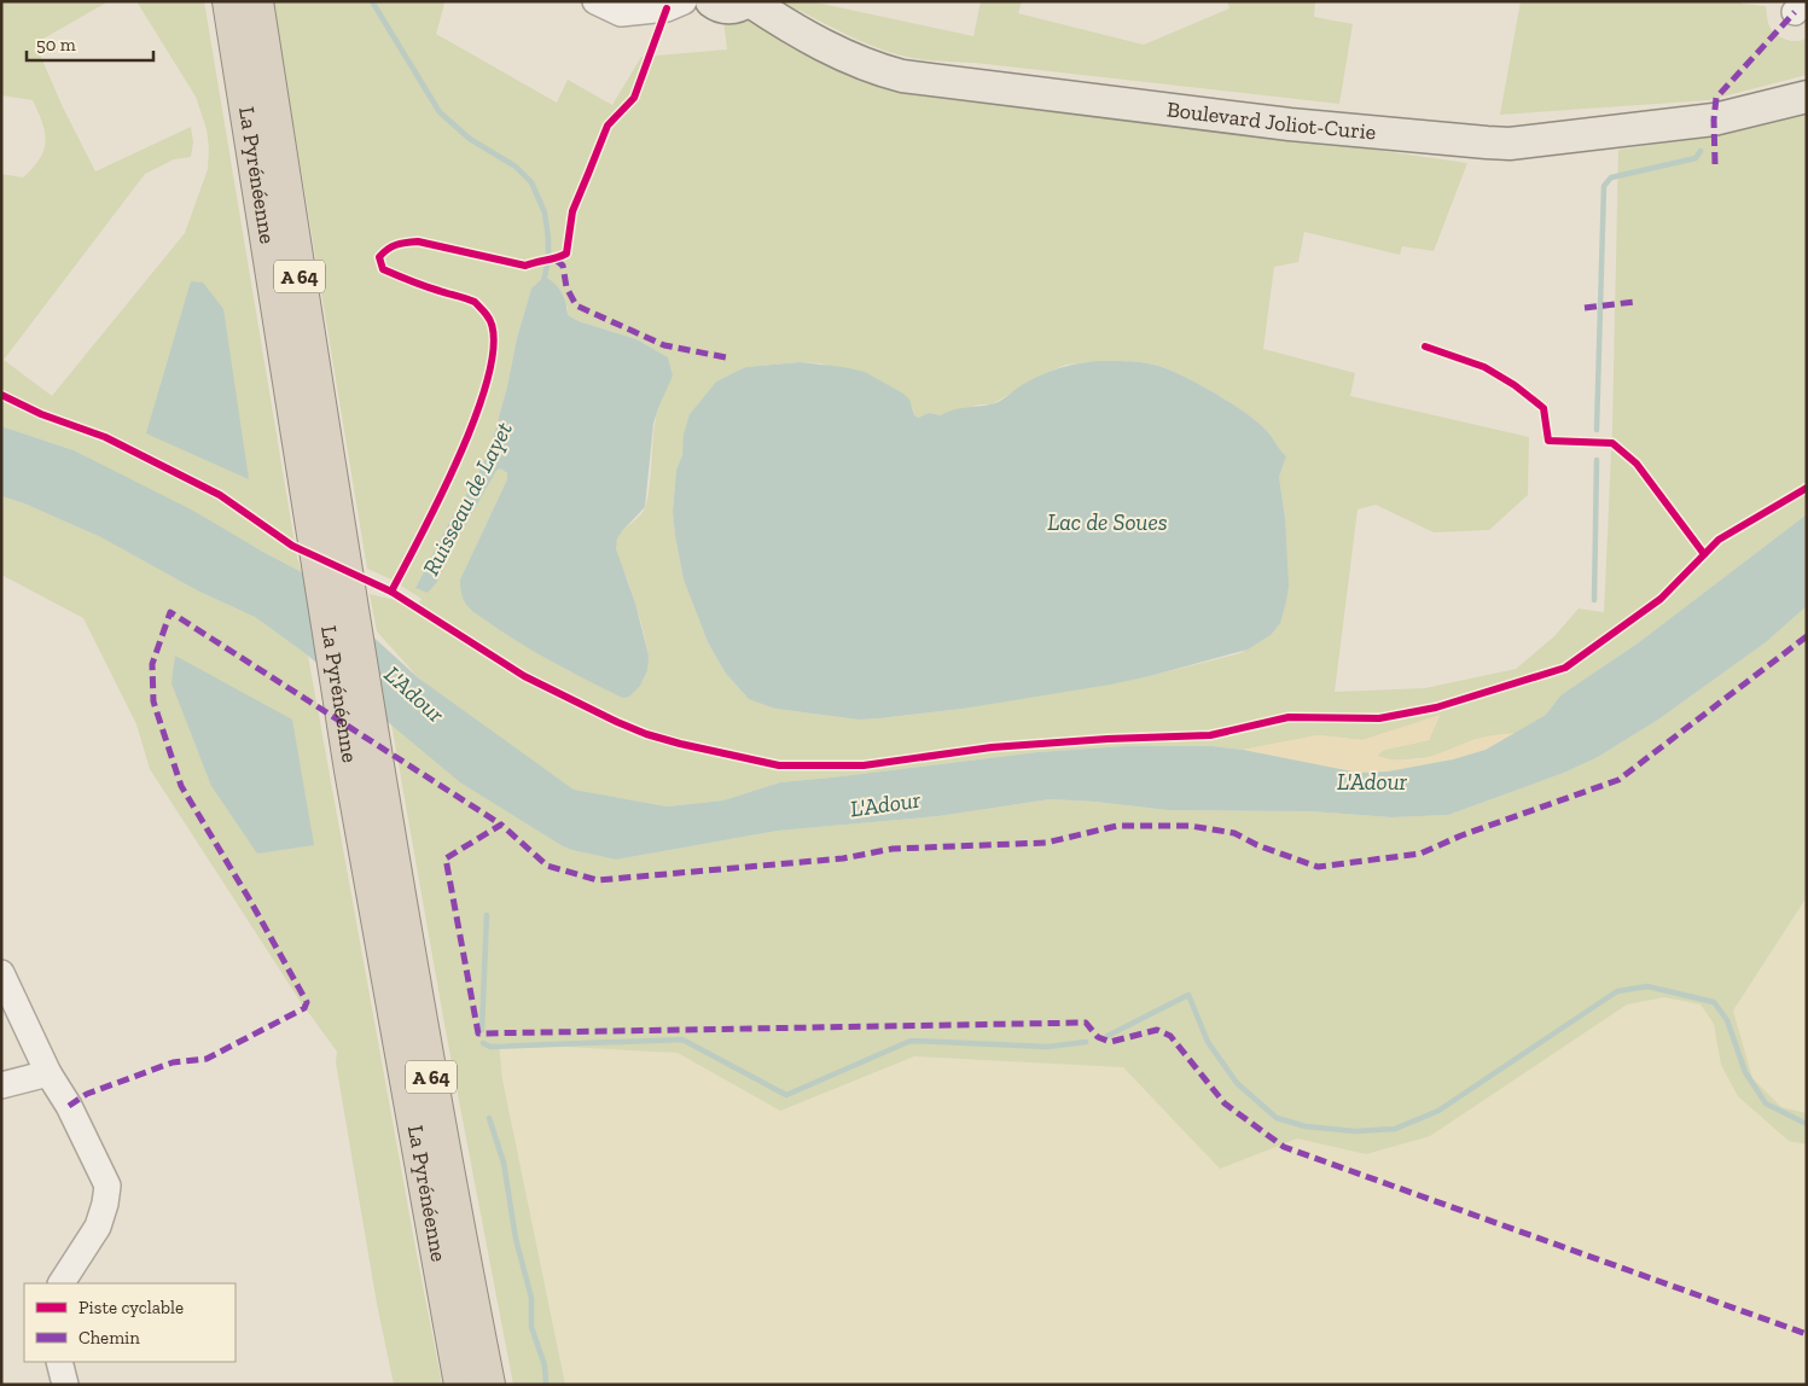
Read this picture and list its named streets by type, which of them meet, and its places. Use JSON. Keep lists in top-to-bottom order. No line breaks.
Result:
{"streets":{"highway":["La Pyrénéenne","A 64"],"main road":["Boulevard Joliot-Curie"]},"water":["Ruisseau de Layet","Lac de Soues","L'Adour"],"legend":["Piste cyclable","Chemin"],"scale_bar":"50 m"}
